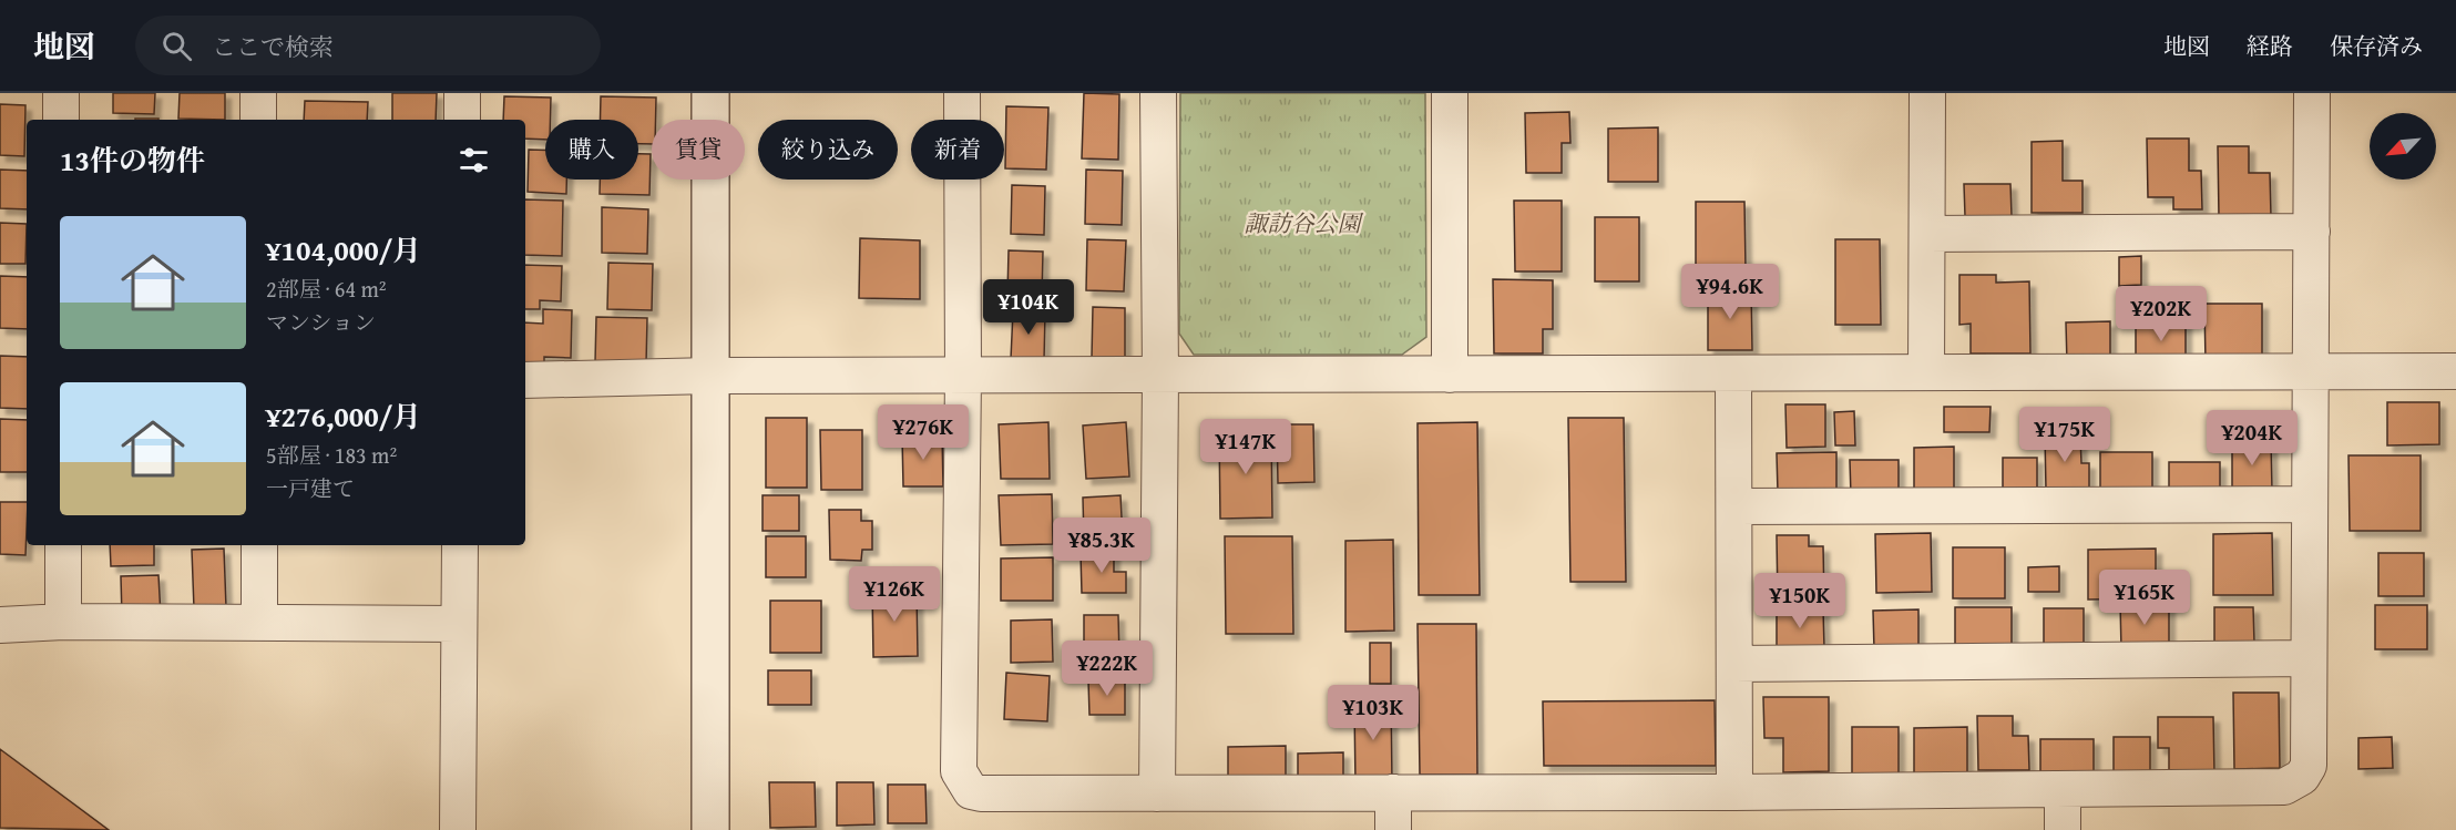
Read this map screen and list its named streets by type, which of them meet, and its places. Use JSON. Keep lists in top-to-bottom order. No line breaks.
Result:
{"parks":["諏訪谷公園"],"north":"bottom left","page":{"header":"地図","search":"ここで検索","nav":["地図","経路","保存済み"],"chip":["購入","賃貸","絞り込み","新着"],"heading":"13件の物件","list":[{"name":"¥104,000/月","note":"2部屋 · 64 m² · マンション"},{"name":"¥276,000/月","note":"5部屋 · 183 m² · 一戸建て"}],"price":["¥94.6K","¥104K","¥202K","¥276K","¥175K","¥204K","¥147K","¥85.3K","¥126K","¥165K","¥150K","¥222K","¥103K"]}}
